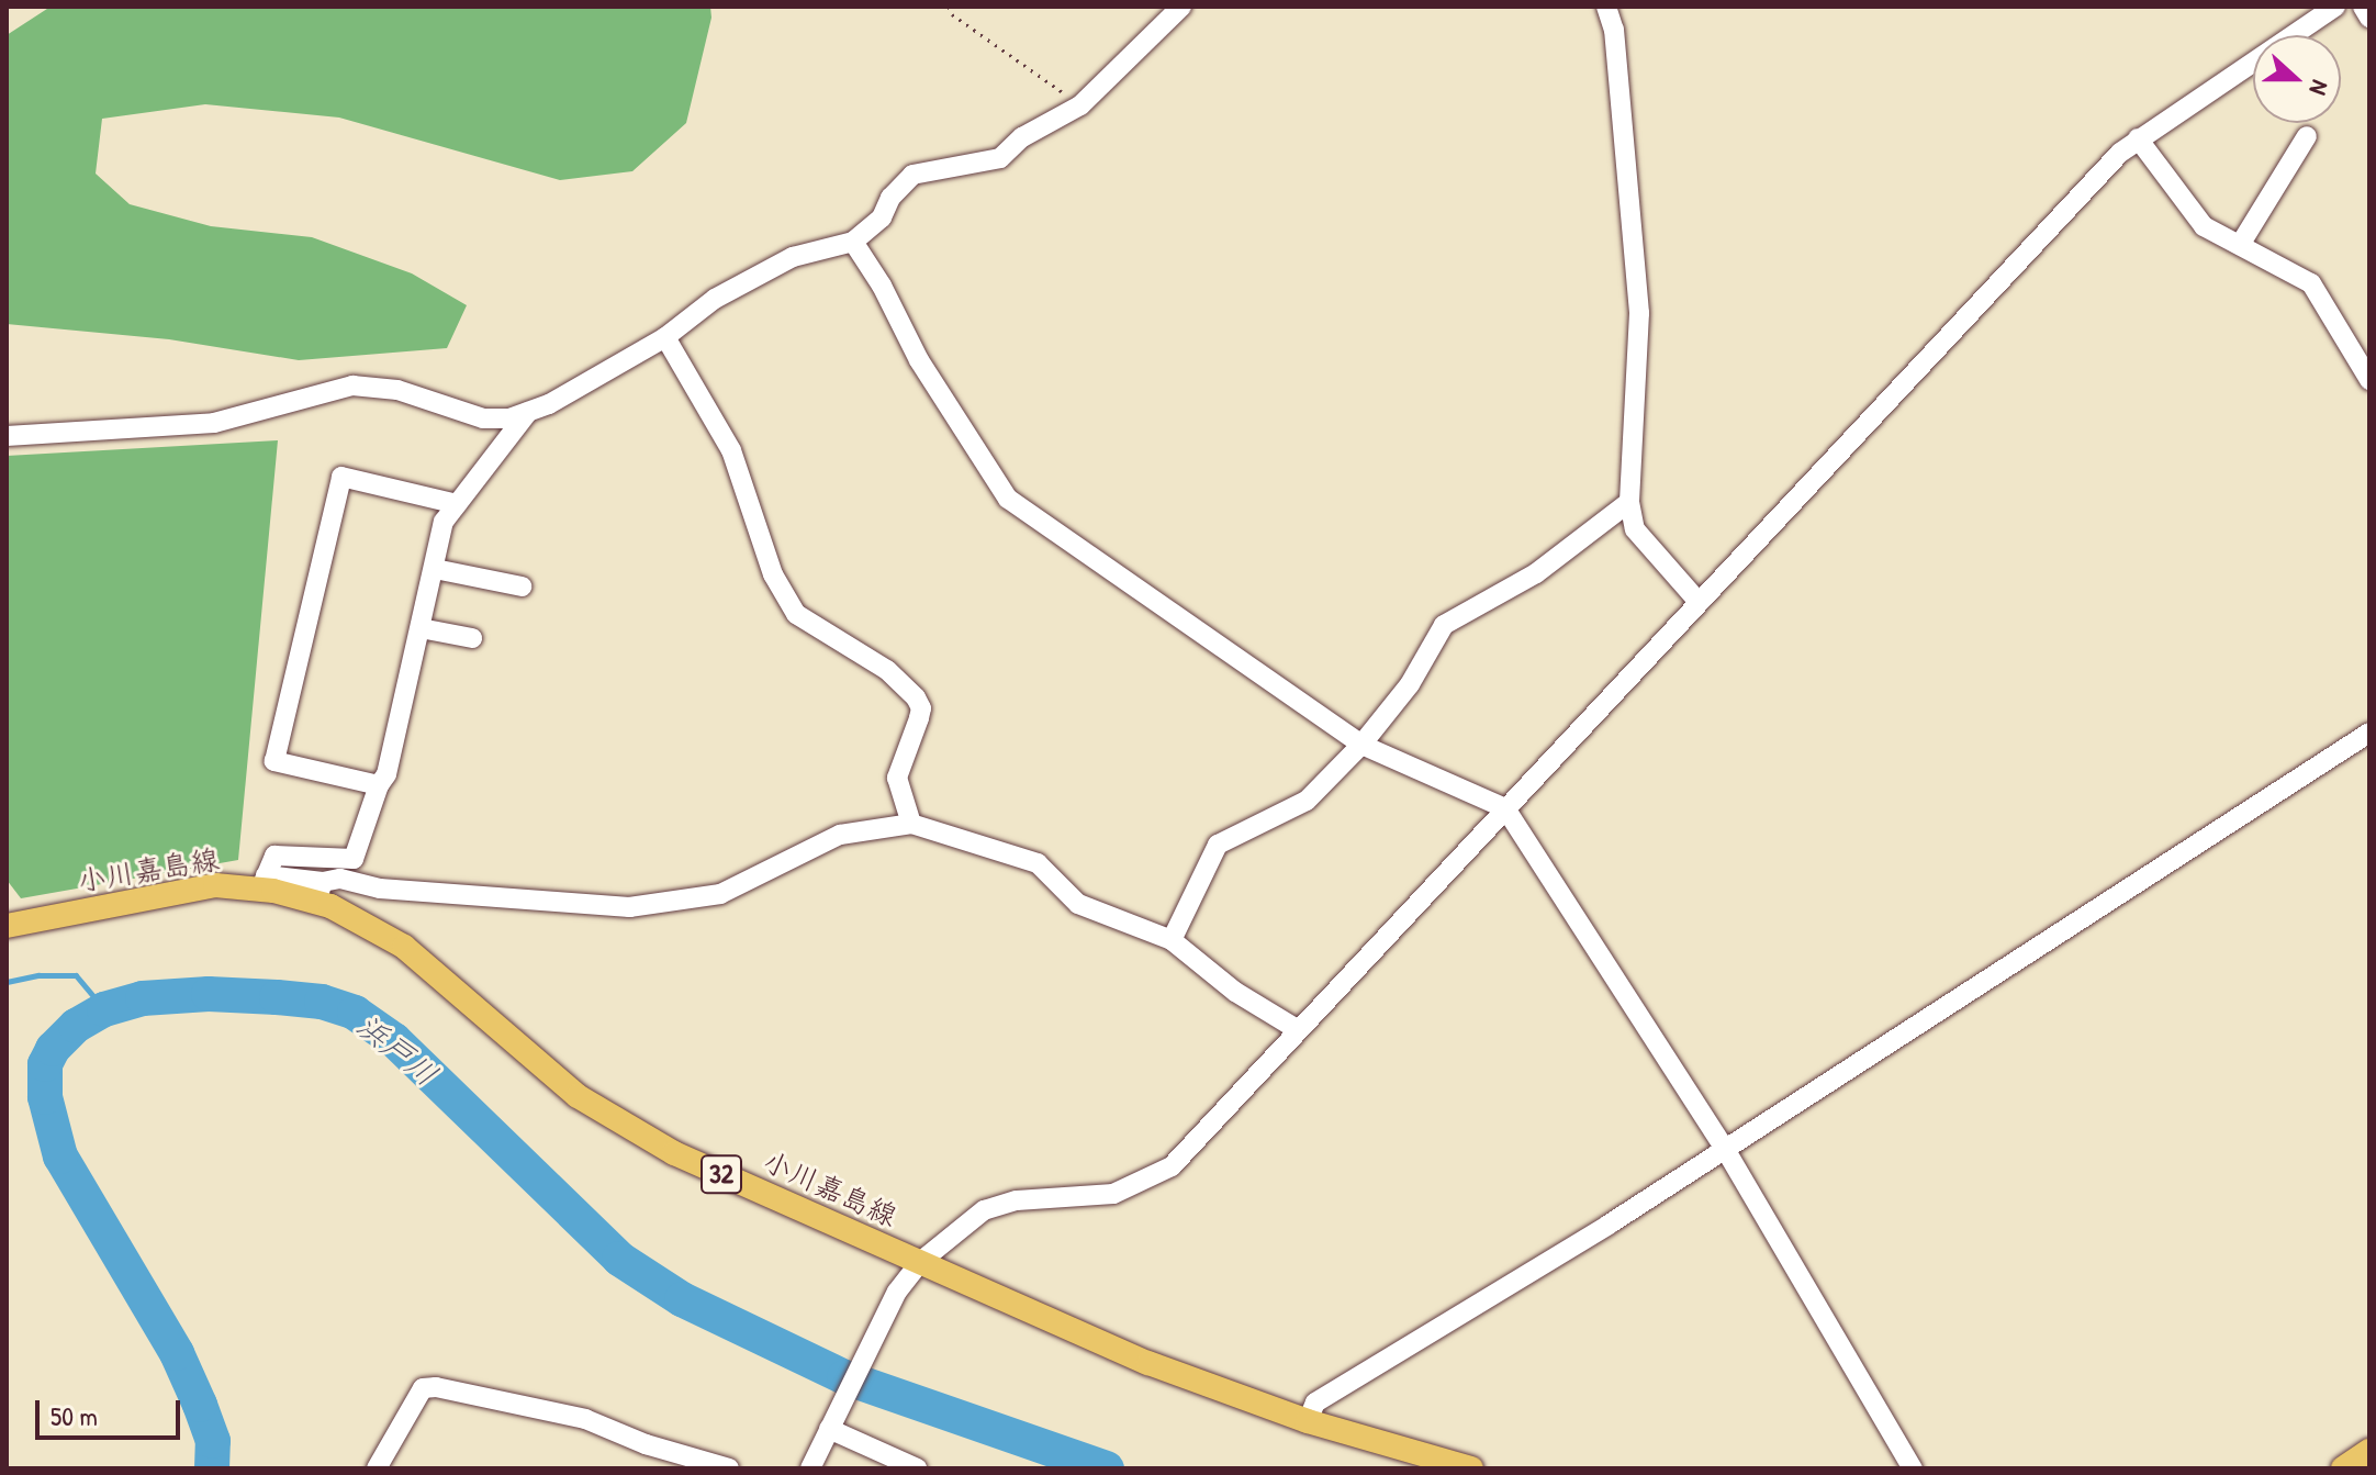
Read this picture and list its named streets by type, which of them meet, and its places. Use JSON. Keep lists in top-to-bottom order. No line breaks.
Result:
{"streets":{"main road":["小川嘉島線","32"]},"water":["浜戸川"],"scale_bar":"50 m","north":"right"}
